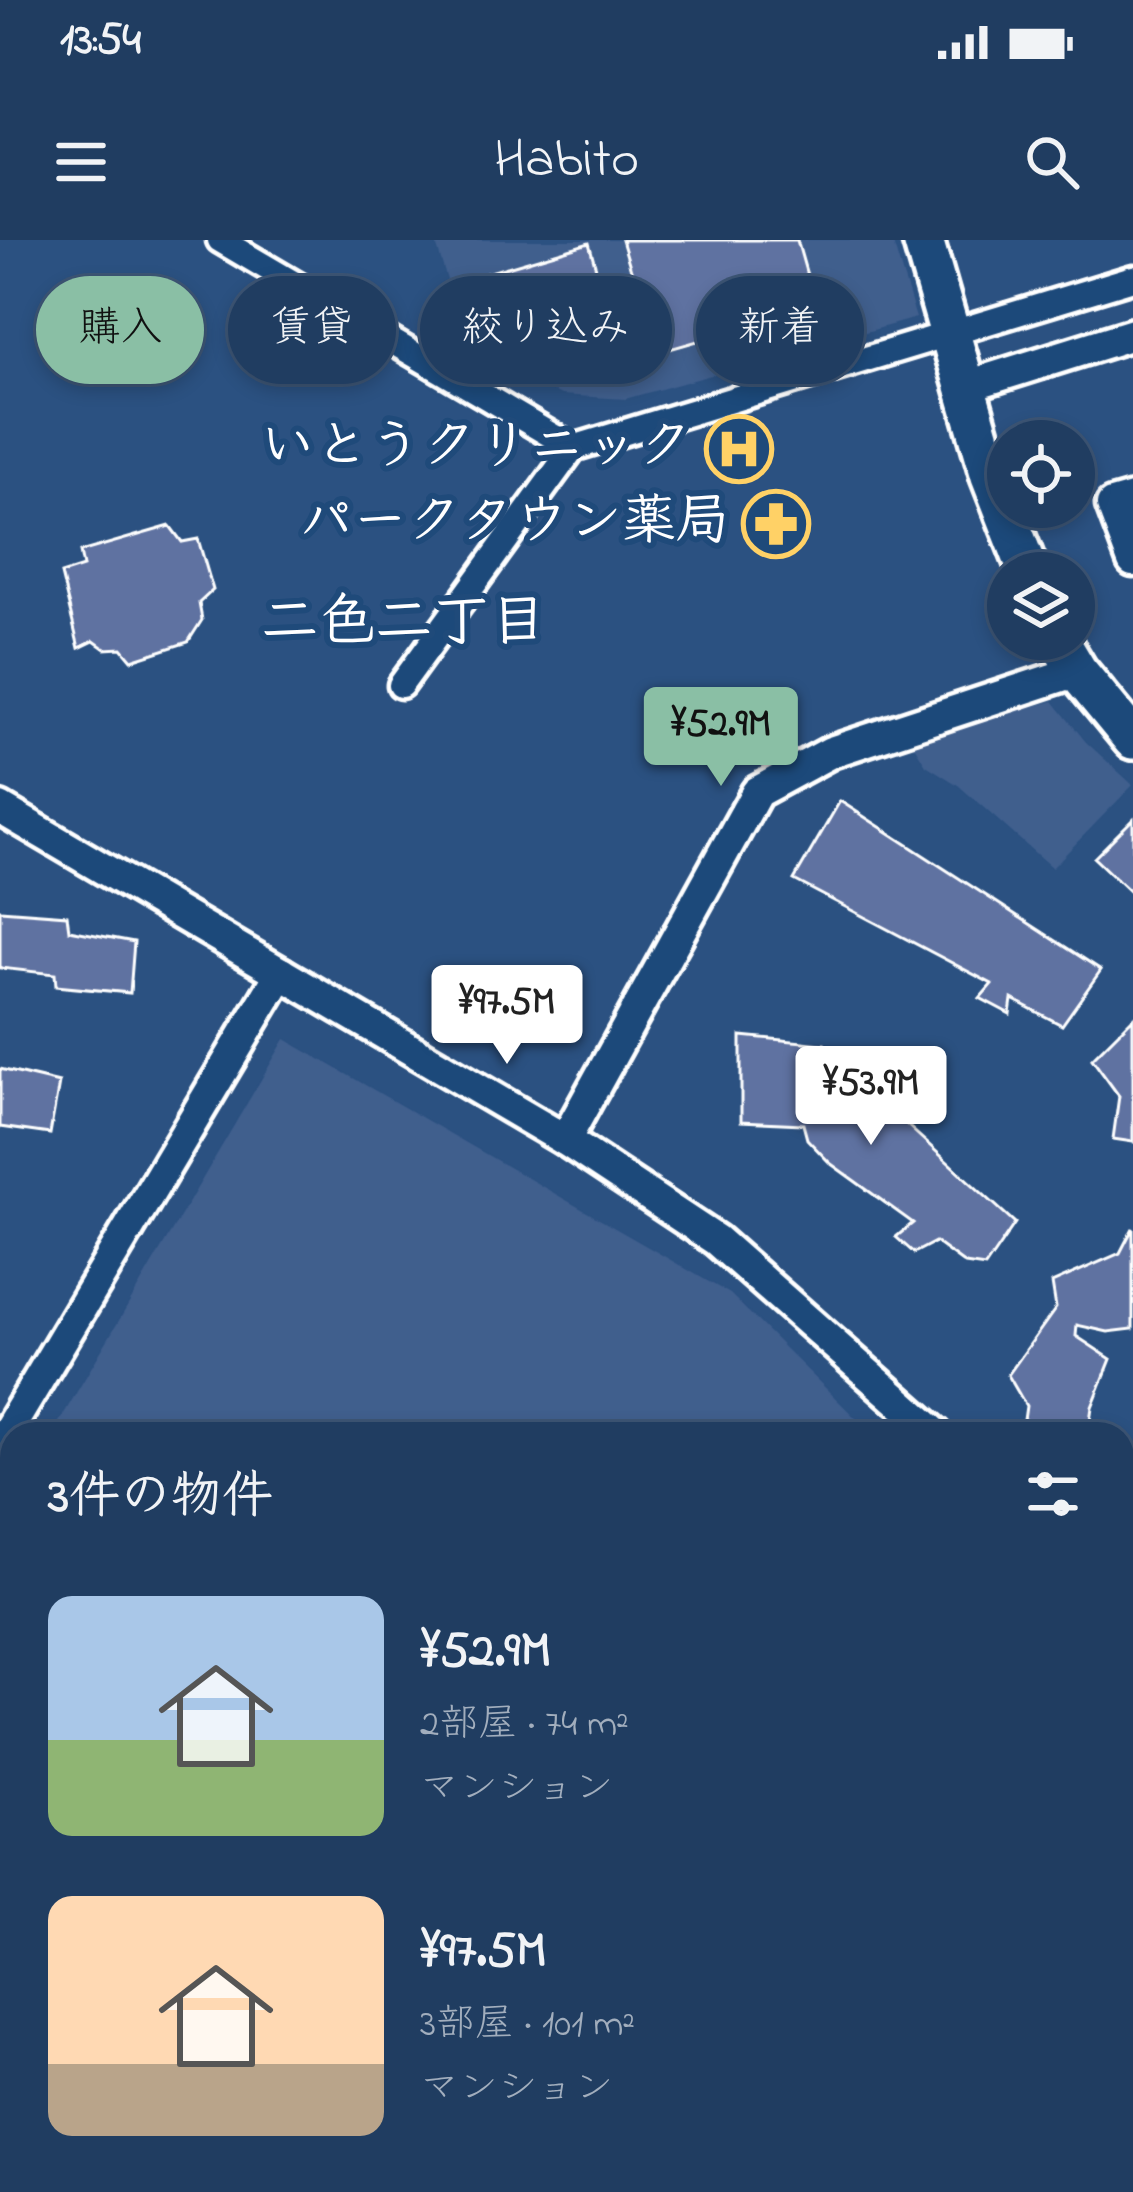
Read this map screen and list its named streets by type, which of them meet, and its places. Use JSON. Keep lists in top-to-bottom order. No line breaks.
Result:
{"districts":["二色二丁目"],"places":{"hospital":["いとうクリニック"],"pharmacy":["パークタウン薬局"]},"page":{"status":"13:54","header":"Habito","chip":["購入","賃貸","絞り込み","新着"],"price":["¥52.9M","¥97.5M","¥53.9M"],"heading":"3件の物件","list":[{"name":"¥52.9M","note":"2部屋 · 74 m² · マンション"},{"name":"¥97.5M","note":"3部屋 · 101 m² · マンション"}]}}
